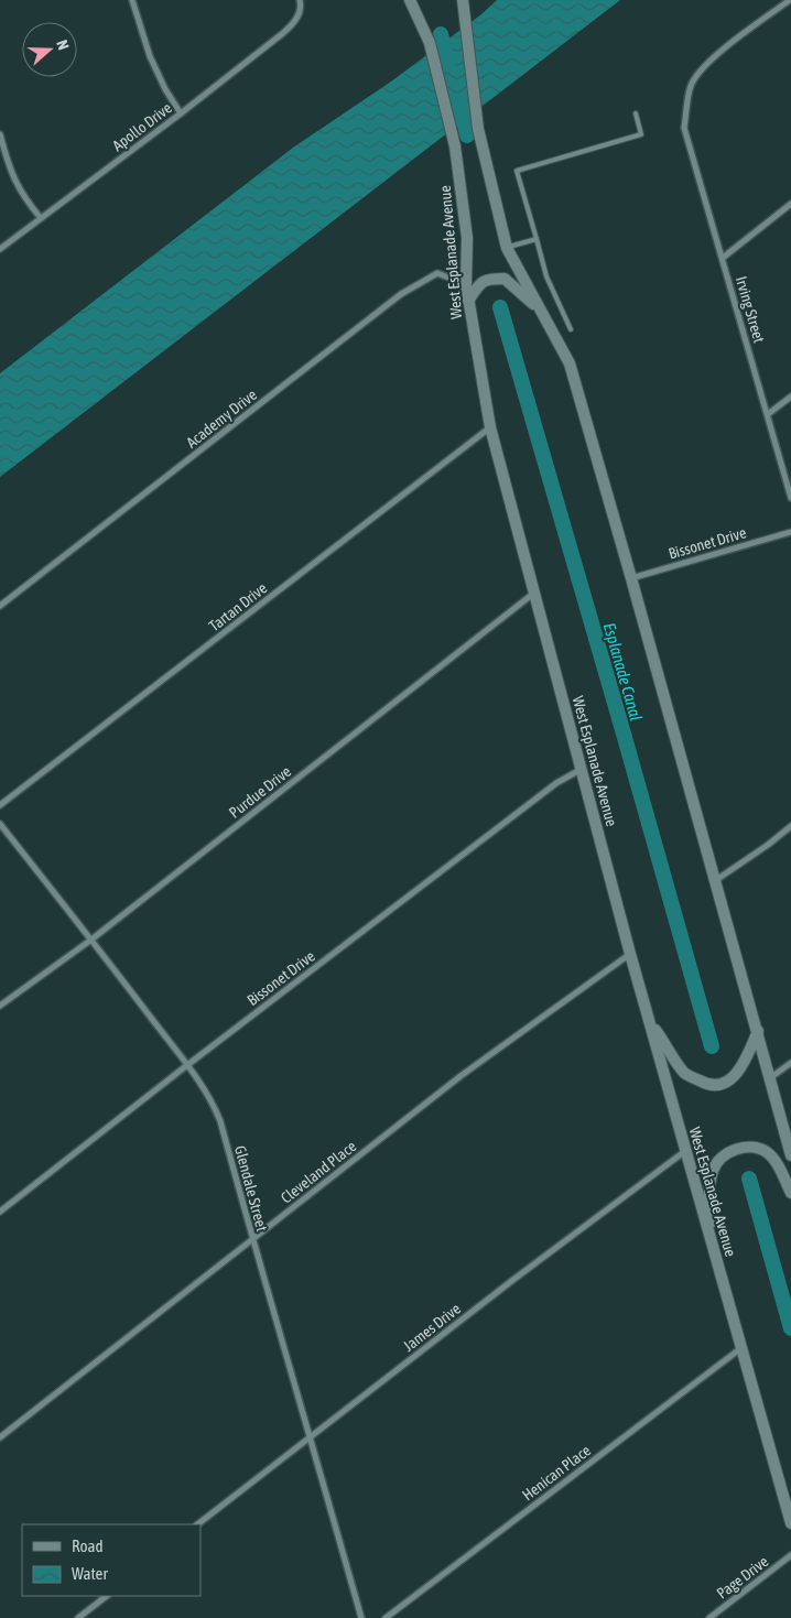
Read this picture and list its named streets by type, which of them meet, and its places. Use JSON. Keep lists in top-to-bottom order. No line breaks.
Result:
{"streets":{"main road":["West Esplanade Avenue"],"street":["Apollo Drive","Irving Street","Academy Drive","Bissonet Drive","Tartan Drive","Purdue Drive","Cleveland Place","Glendale Street","James Drive","Henican Place","Page Drive"]},"crossings":[["West Esplanade Avenue","Academy Drive"],["West Esplanade Avenue","Bissonet Drive"],["West Esplanade Avenue","Tartan Drive"],["West Esplanade Avenue","Purdue Drive"],["West Esplanade Avenue","Cleveland Place"],["West Esplanade Avenue","James Drive"],["West Esplanade Avenue","Henican Place"],["Bissonet Drive","Glendale Street"],["Purdue Drive","Glendale Street"],["Cleveland Place","Glendale Street"],["Glendale Street","James Drive"]],"water":["Esplanade Canal"],"legend":["Road","Water"],"north":"right"}
